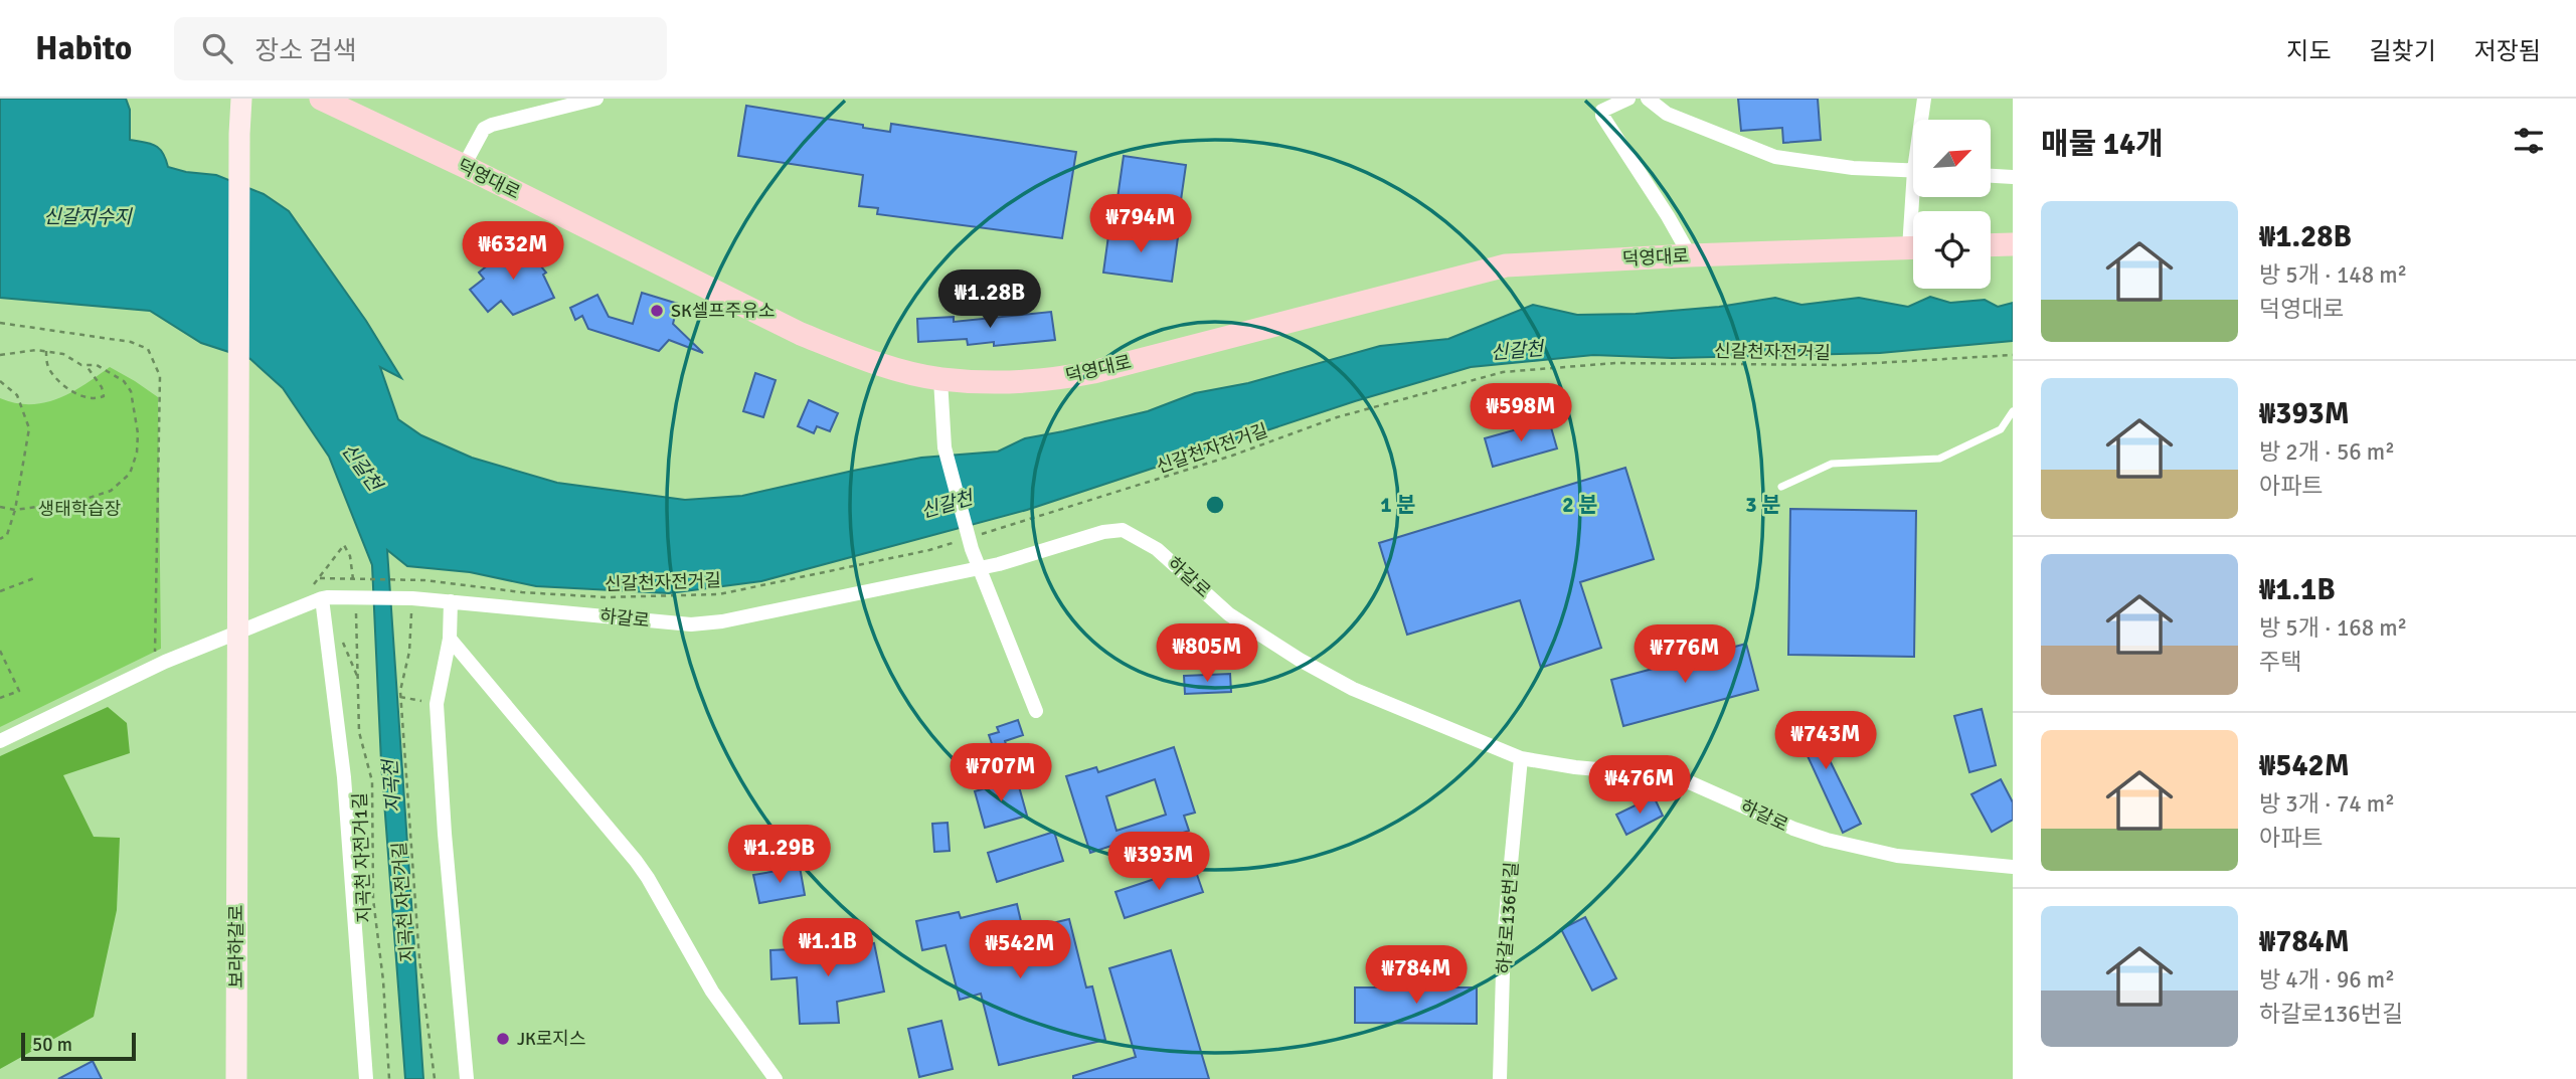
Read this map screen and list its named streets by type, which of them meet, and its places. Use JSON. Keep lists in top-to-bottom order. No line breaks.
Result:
{"streets":{"main road":["덕영대로","보라하갈로"],"street":["하갈로","하갈로136번길"],"path":["신갈천자전거길","지곡천 자전거1길","지곡천 자전거길"]},"crossings":[["하갈로","지곡천 자전거길"],["하갈로","하갈로136번길"]],"water":["신갈저수지","신갈천","지곡천"],"parks":["생태학습장"],"places":["SK셀프주유소","JK로지스"],"scale_bar":"50 m","north":"top right","page":{"header":"Habito","search":"장소 검색","nav":["지도","길찾기","저장됨"],"heading":"매물 14개","list":[{"name":"₩1.28B","note":"방 5개 · 148 m² · 덕영대로"},{"name":"₩393M","note":"방 2개 · 56 m² · 아파트"},{"name":"₩1.1B","note":"방 5개 · 168 m² · 주택"},{"name":"₩542M","note":"방 3개 · 74 m² · 아파트"},{"name":"₩784M","note":"방 4개 · 96 m² · 하갈로136번길"}],"price":["₩794M","₩632M","₩1.28B","₩598M","₩805M","₩776M","₩743M","₩707M","₩476M","₩1.29B","₩393M","₩1.1B","₩542M","₩784M"],"scale":"50 m"},"rings":["1 분","2 분","3 분"]}
